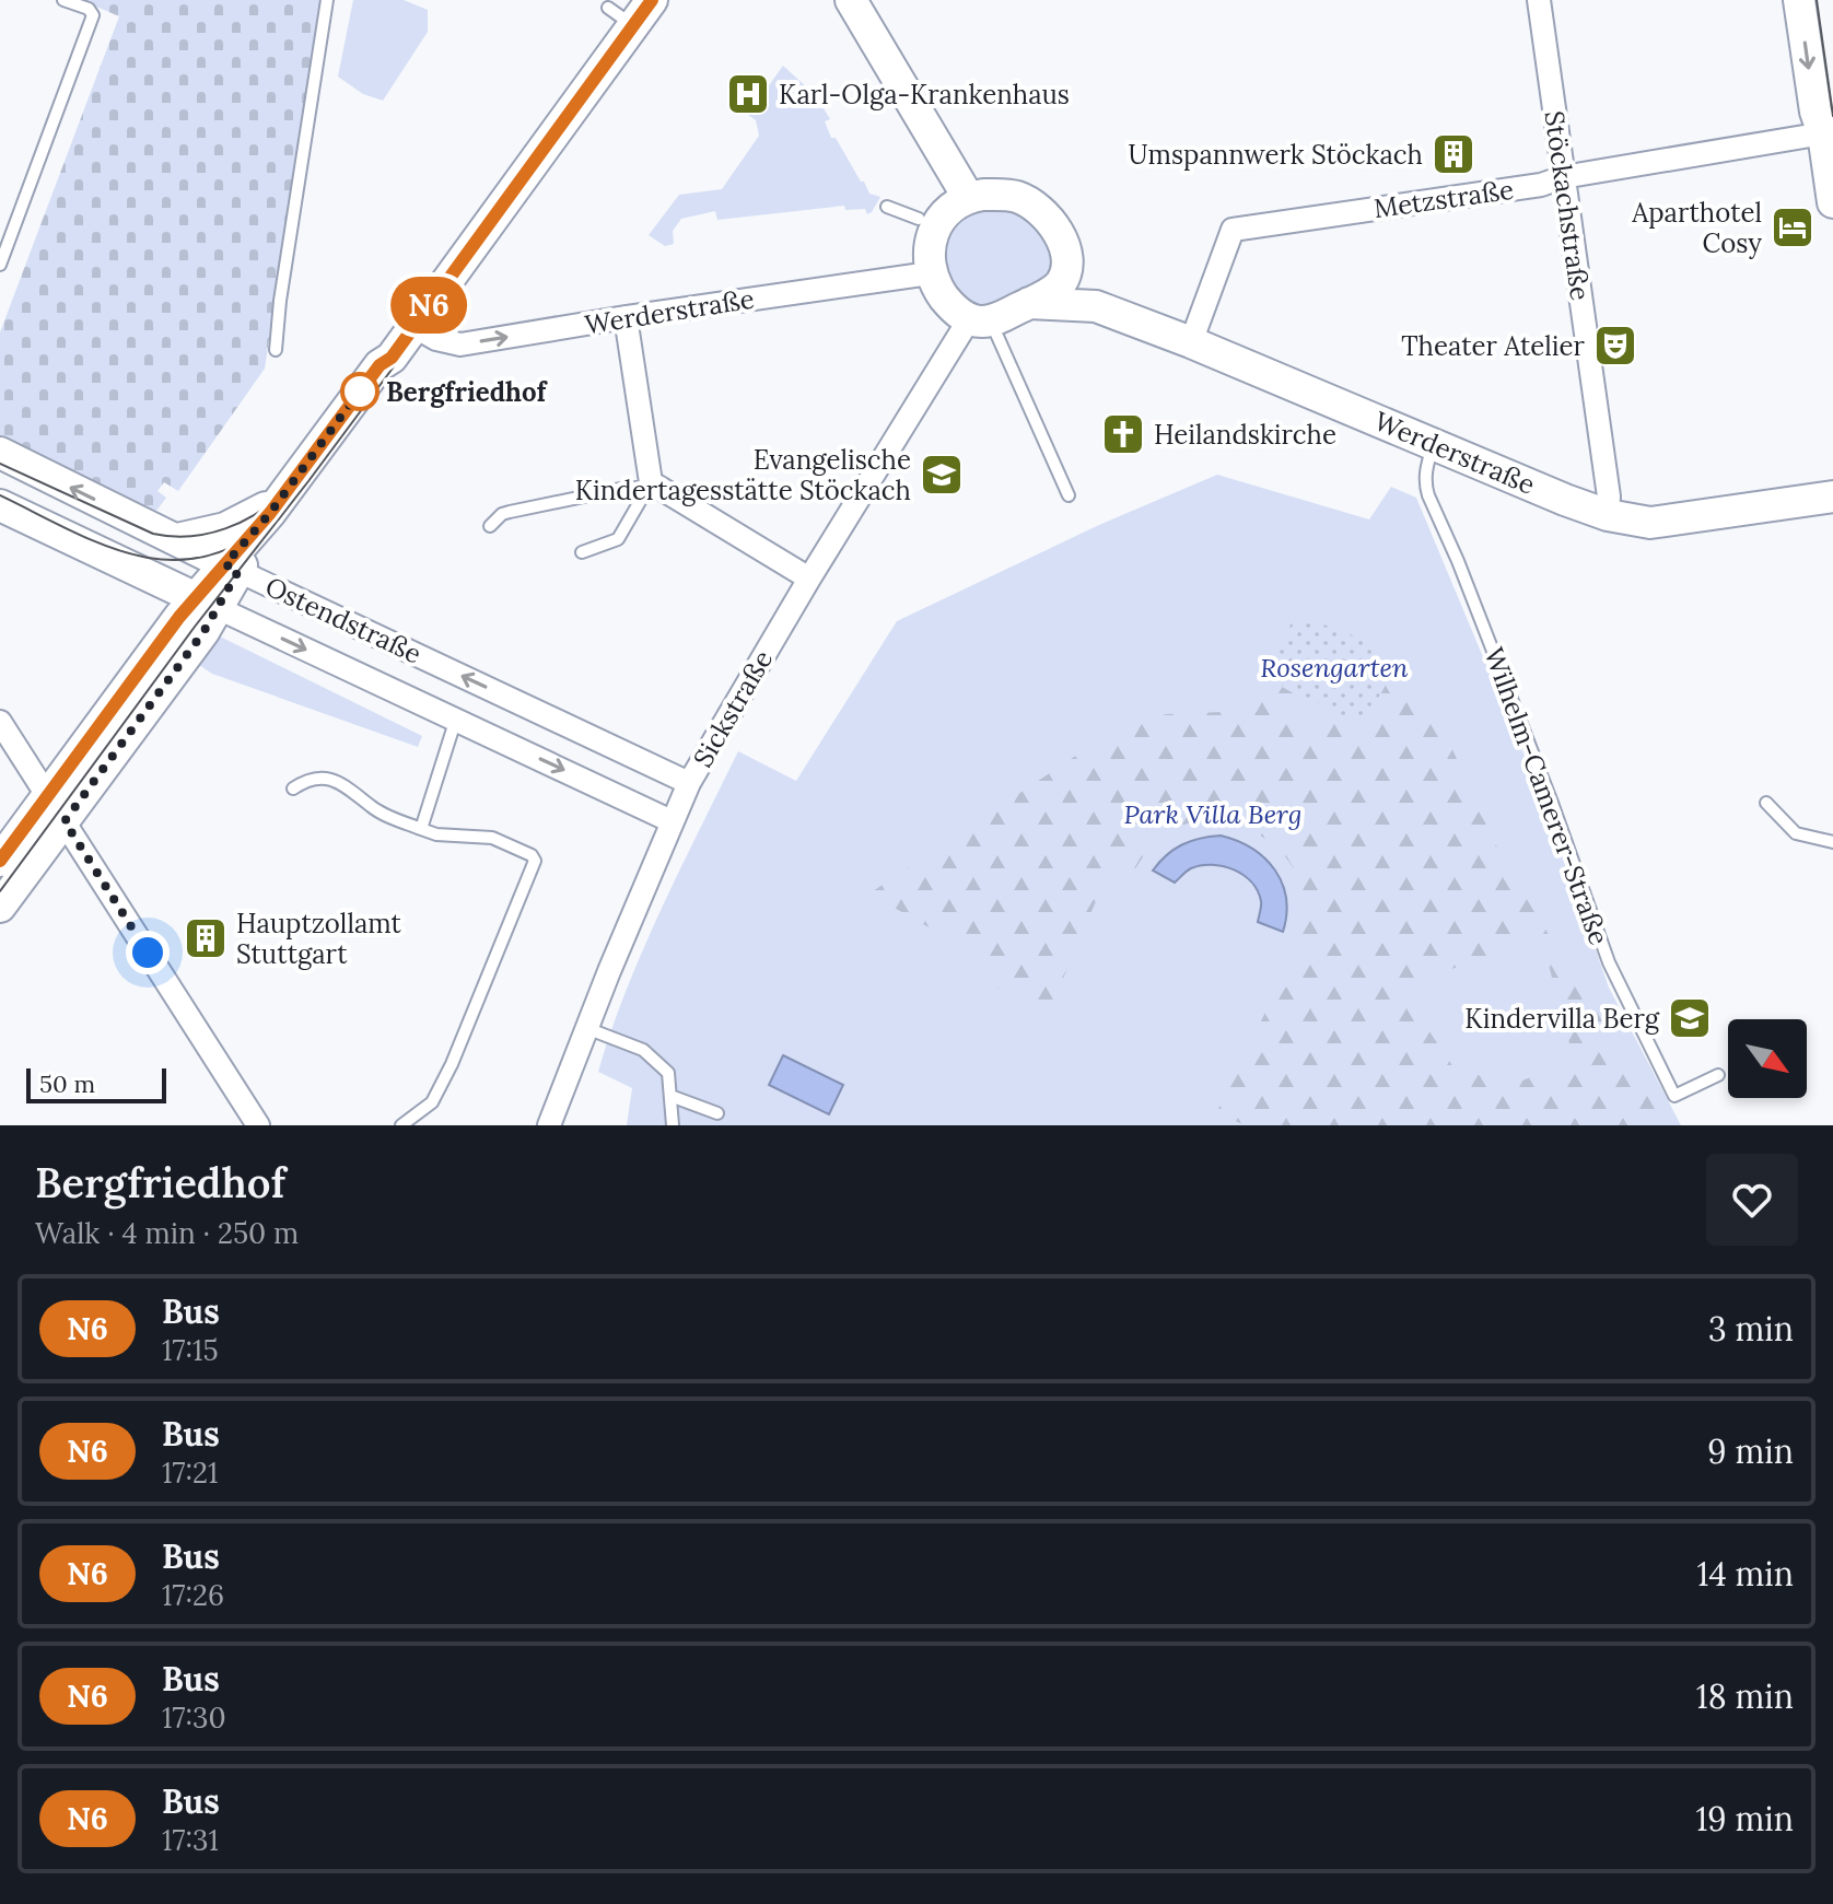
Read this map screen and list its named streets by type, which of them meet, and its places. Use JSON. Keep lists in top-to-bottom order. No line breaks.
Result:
{"streets":{"street":["Metzstraße","Stöckachstraße","Werderstraße","Ostendstraße","Sickstraße"],"lane":["Wilhelm-Camerer-Straße"]},"crossings":[["Metzstraße","Stöckachstraße"],["Metzstraße","Werderstraße"],["Stöckachstraße","Werderstraße"],["Werderstraße","Sickstraße"],["Werderstraße","Wilhelm-Camerer-Straße"],["Ostendstraße","Sickstraße"]],"parks":["Rosengarten","Park Villa Berg"],"places":{"hospital":["Karl-Olga-Krankenhaus"],"building":["Umspannwerk Stöckach","Hauptzollamt Stuttgart"],"hotel":["Aparthotel Cosy"],"theatre":["Theater Atelier"],"other":["Bergfriedhof"],"church":["Heilandskirche"],"school or university":["Evangelische Kindertagesstätte Stöckach","Kindervilla Berg"]},"lines":["bus line N6"],"scale_bar":"50 m","north":"bottom right","page":{"on_map":"N6","scale":"50 m","heading":["Bergfriedhof","Walk · 4 min · 250 m"],"list":[{"mark":"N6","name":"Bus","note":"17:15","value":"3 min"},{"mark":"N6","name":"Bus","note":"17:21","value":"9 min"},{"mark":"N6","name":"Bus","note":"17:26","value":"14 min"},{"mark":"N6","name":"Bus","note":"17:30","value":"18 min"},{"mark":"N6","name":"Bus","note":"17:31","value":"19 min"}]}}
